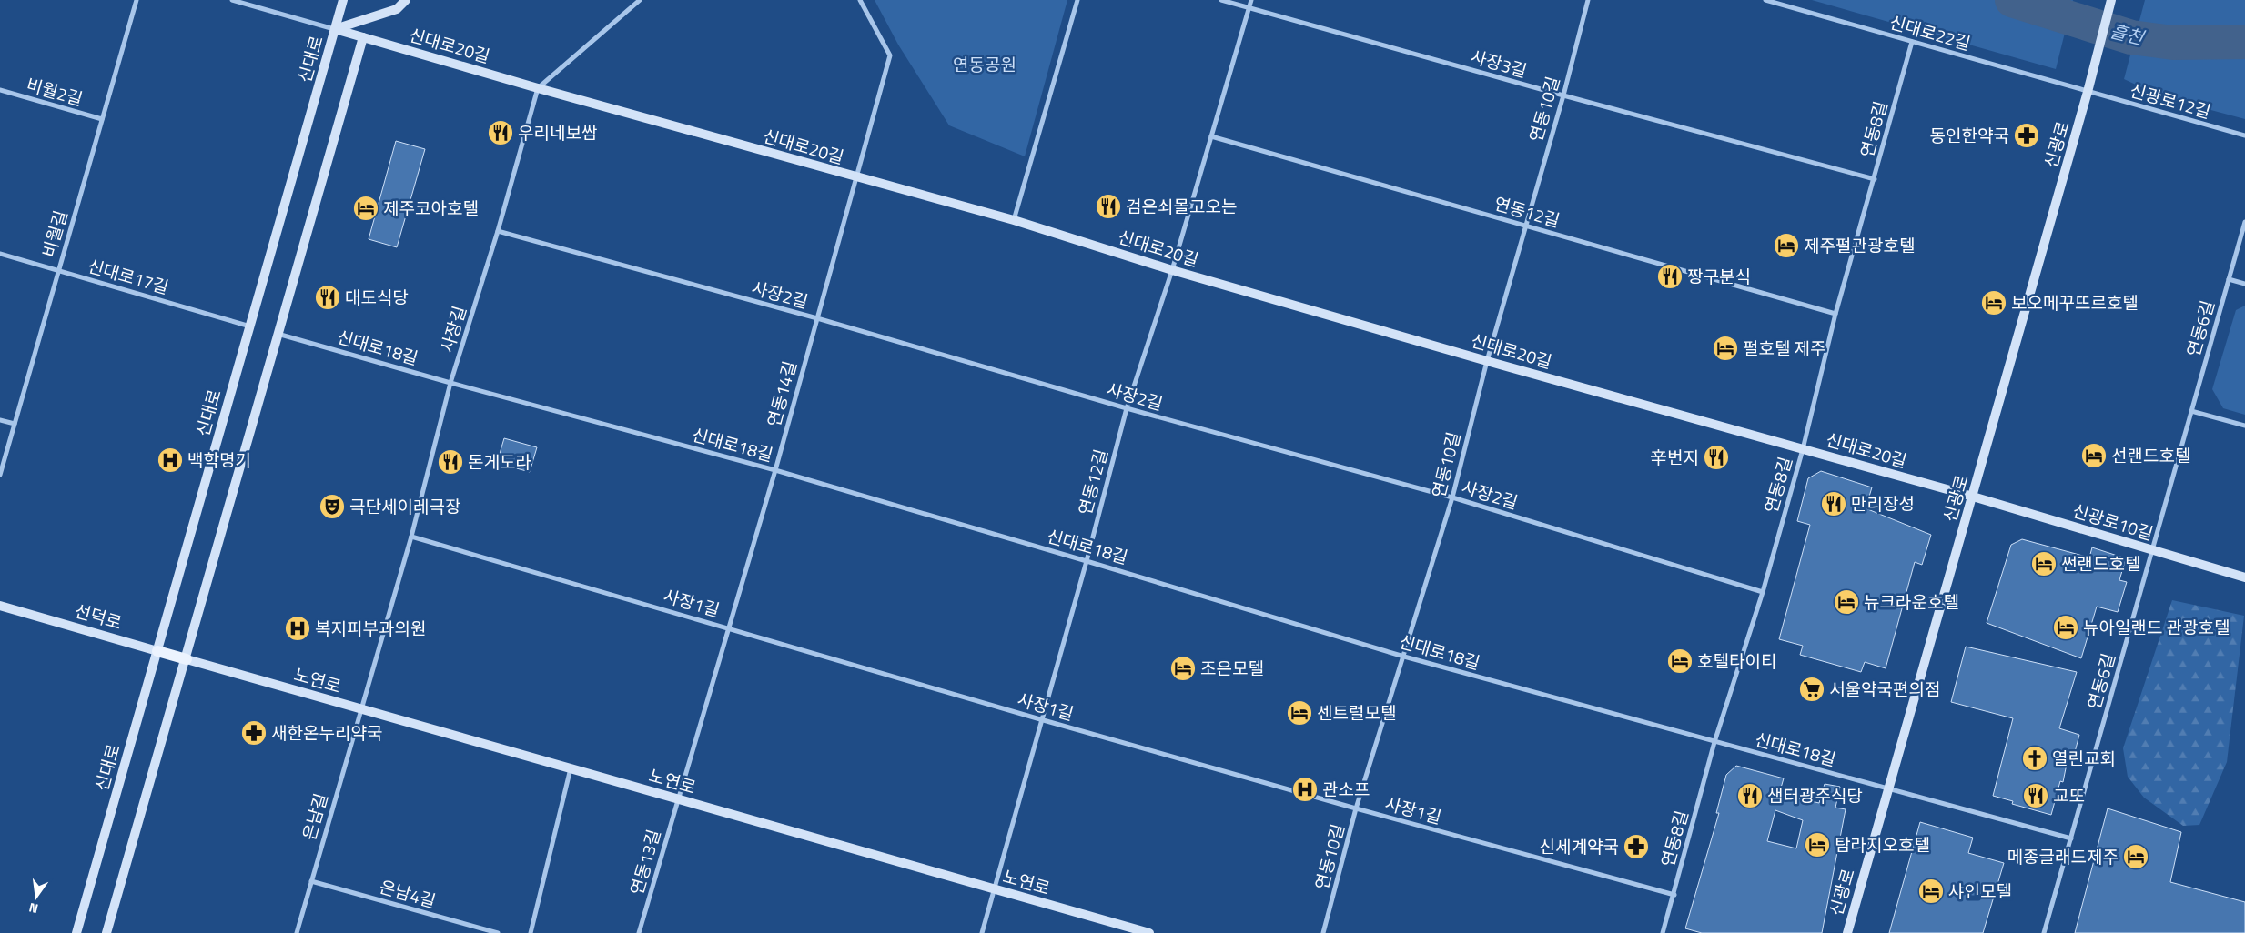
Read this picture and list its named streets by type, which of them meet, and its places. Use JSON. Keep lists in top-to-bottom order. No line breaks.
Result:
{"streets":{"main road":["신대로20길","신대로","신광로","신광로10길","선덕로","노연로"],"street":["신대로22길","사장3길","비월2길","신광로12길","연동10길","연동8길","연동12길","비월길","신대로17길","사장2길","연동6길","사장길","신대로18길","연동14길","사장1길","은남길","연동13길","은남4길"]},"crossings":[["신대로22길","신광로12길"],["신대로22길","연동8길"],["신대로22길","신광로"],["신대로20길","신대로"],["신대로20길","연동10길"],["신대로20길","연동8길"],["신대로20길","신광로"],["신대로20길","연동12길"],["신대로20길","사장길"],["신대로20길","연동14길"],["신대로20길","신광로10길"],["신대로","신대로17길"],["신대로","선덕로"],["사장3길","연동10길"],["사장3길","연동8길"],["사장3길","연동12길"],["비월2길","비월길"],["신광로12길","신광로"],["연동10길","연동12길"],["연동10길","사장2길"],["연동10길","신대로18길"],["연동10길","사장1길"],["연동8길","연동12길"],["연동8길","사장2길"],["연동8길","신대로18길"],["연동8길","사장1길"],["신광로","신대로18길"],["신광로","신광로10길"],["연동12길","사장2길"],["연동12길","신대로18길"],["연동12길","사장1길"],["연동12길","노연로"],["비월길","신대로17길"],["사장2길","사장길"],["사장2길","연동14길"],["연동6길","신대로18길"],["연동6길","신광로10길"],["사장길","신대로18길"],["사장길","사장1길"],["사장길","노연로"],["사장길","은남길"],["신대로18길","연동14길"],["연동14길","사장1길"],["연동14길","노연로"],["연동14길","연동13길"],["선덕로","노연로"],["노연로","은남길"],["노연로","연동13길"],["은남길","은남4길"]],"water":["흘천"],"parks":["연동공원"],"places":{"restaurant":["우리네보쌈","검은쇠몰고오는","짱구분식","대도식당","辛번지","돈게도라","만리장성","샘터광주식당","교또"],"pharmacy":["동인한약국","새한온누리약국","신세계약국"],"hotel":["제주코아호텔","제주펄관광호텔","보오메꾸뜨르호텔","펄호텔 제주","선랜드호텔","썬랜드호텔","뉴크라운호텔","뉴아일랜드 관광호텔","호텔타이티","조은모텔","센트럴모텔","탐라지오호텔","메종글래드제주","샤인모텔"],"hospital":["백학명기","복지피부과의원","관소프"],"theatre":["극단세이레극장"],"supermarket":["서울약국편의점"],"church":["열린교회"]},"north":"bottom"}
